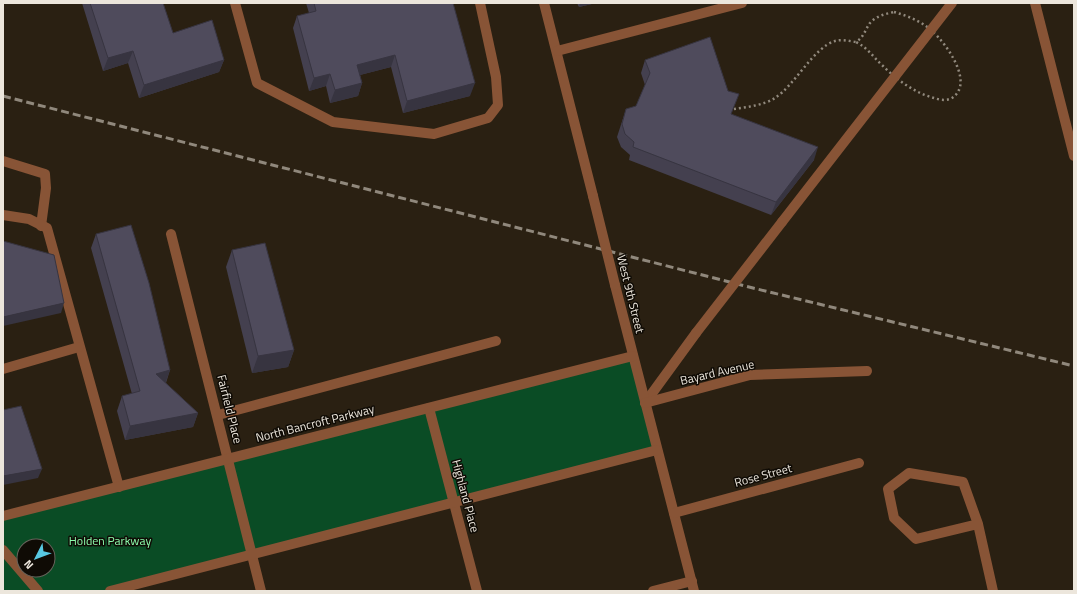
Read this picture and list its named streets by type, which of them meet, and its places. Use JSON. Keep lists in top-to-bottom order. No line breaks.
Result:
{"streets":{"street":["West 9th Street","Bayard Avenue","Fairfield Place","North Bancroft Parkway","Rose Street","Highland Place"]},"crossings":[["West 9th Street","Bayard Avenue"],["West 9th Street","North Bancroft Parkway"],["West 9th Street","Rose Street"],["Fairfield Place","North Bancroft Parkway"],["North Bancroft Parkway","Highland Place"]],"parks":["Holden Parkway"],"north":"bottom left"}
